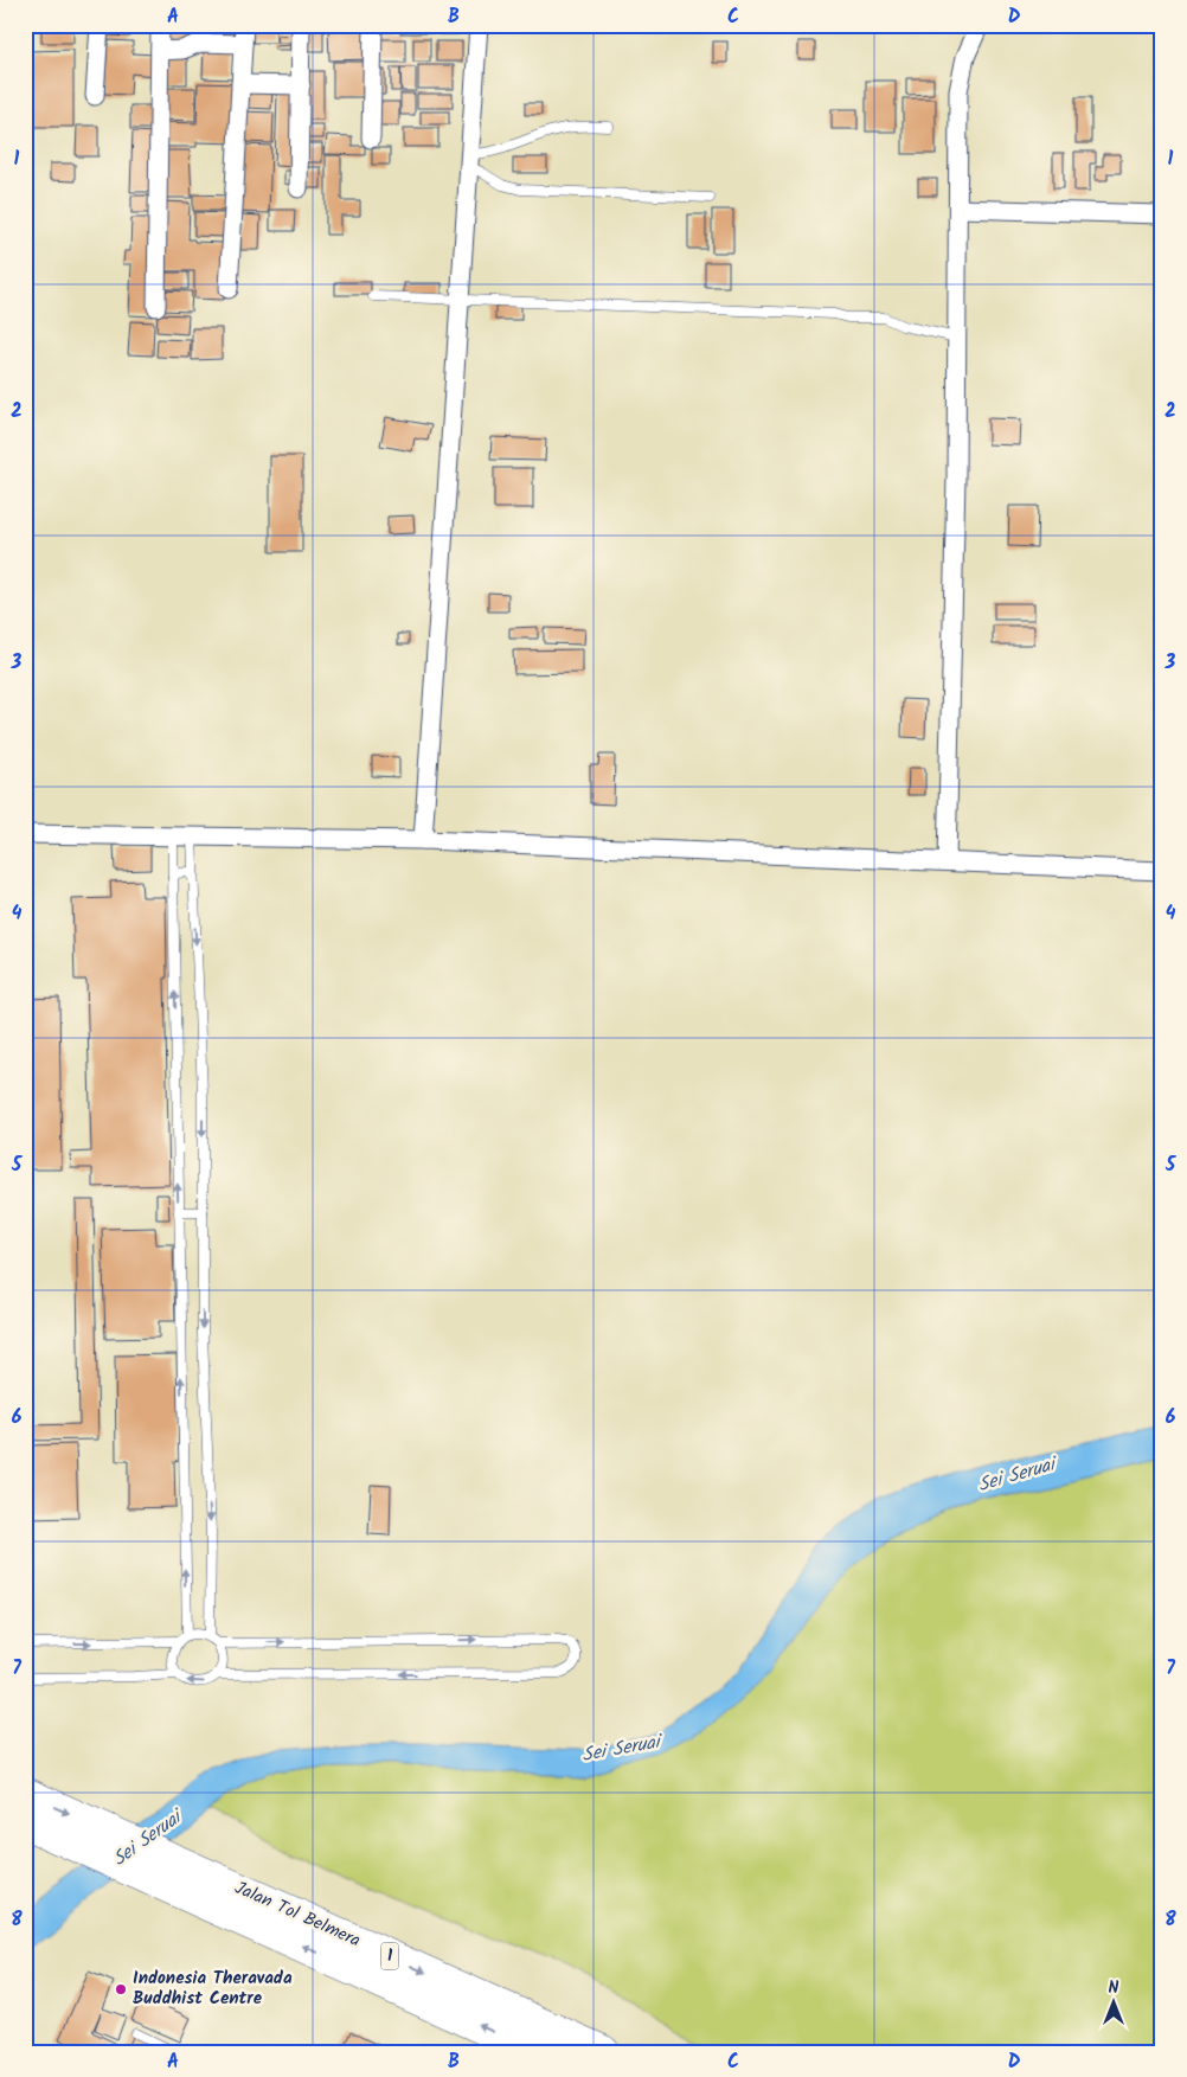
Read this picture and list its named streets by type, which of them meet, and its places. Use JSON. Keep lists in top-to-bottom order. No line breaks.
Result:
{"streets":{"highway":["Jalan Tol Belmera","1"]},"water":["Sei Seruai"],"places":["Indonesia Theravada Buddhist Centre"],"north":"top","grid":{"columns":["A","B","C","D"],"rows":["1","2","3","4","5","6","7","8"]}}
